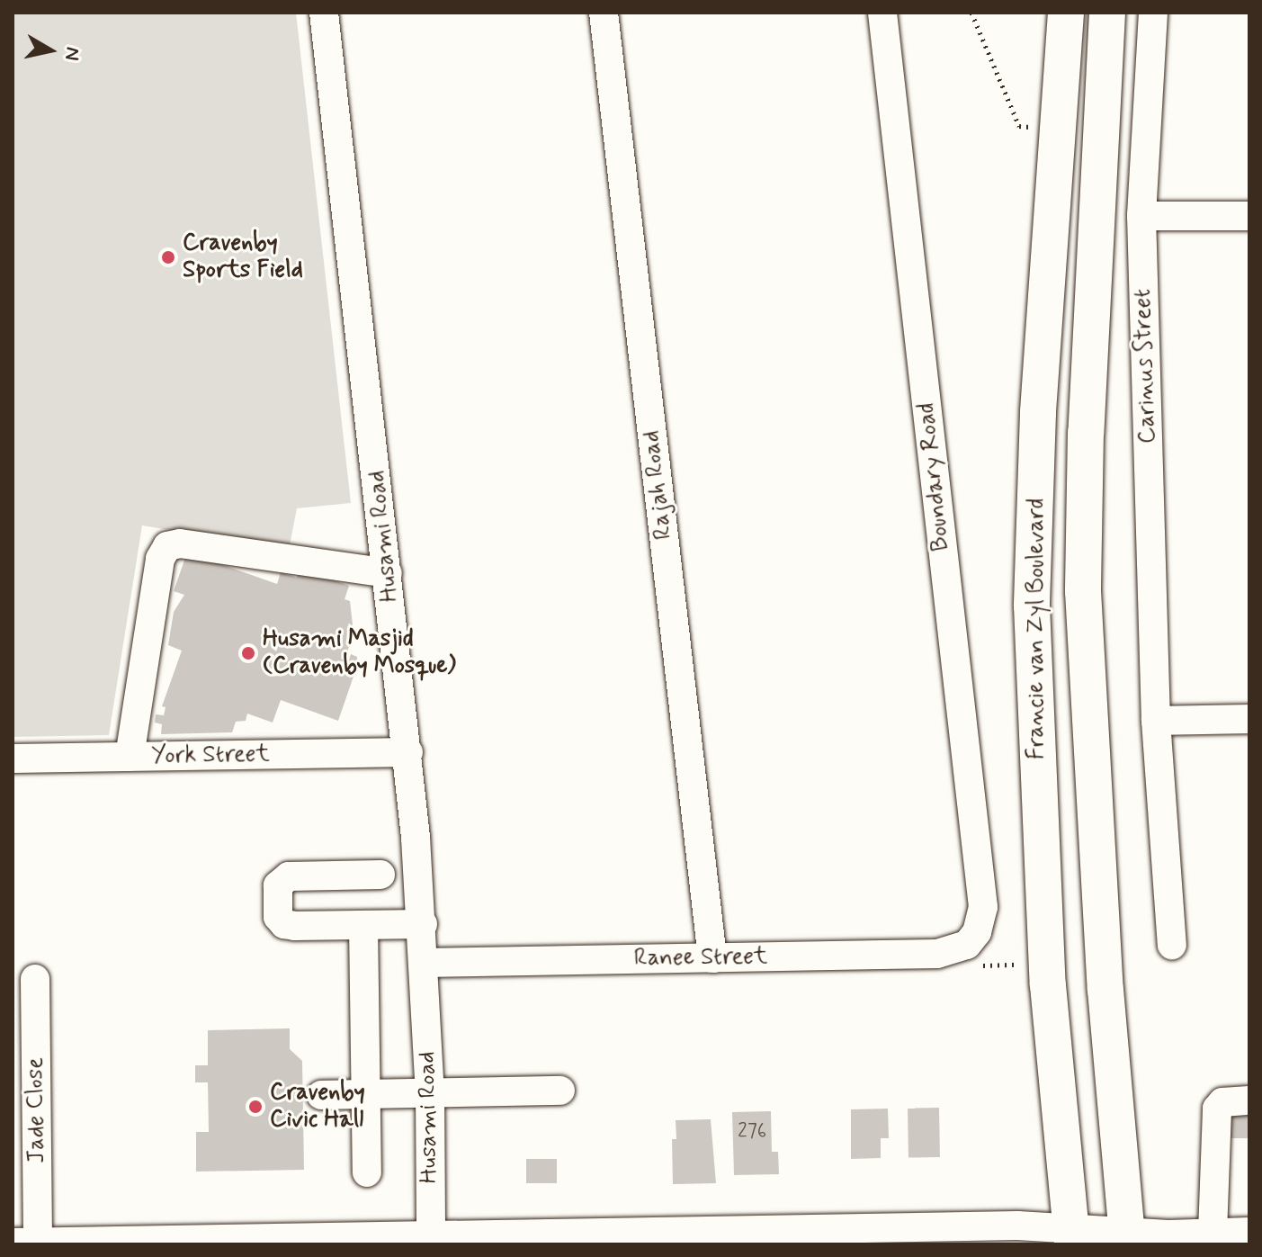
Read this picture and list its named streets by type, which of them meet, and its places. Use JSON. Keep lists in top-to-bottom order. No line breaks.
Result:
{"streets":{"main road":["Francie van Zyl Boulevard"],"street":["Carinus Street","Boundary Road","Rajah Road","Husami Road","York Street","Ranee Street","Jade Close"]},"crossings":[["Boundary Road","Ranee Street"],["Rajah Road","Ranee Street"],["Husami Road","York Street"],["Husami Road","Ranee Street"]],"places":["Cravenby Sports Field","Husami Masjid (Cravenby Mosque)","Cravenby Civic Hall"],"house_numbers":["276"],"north":"right"}
